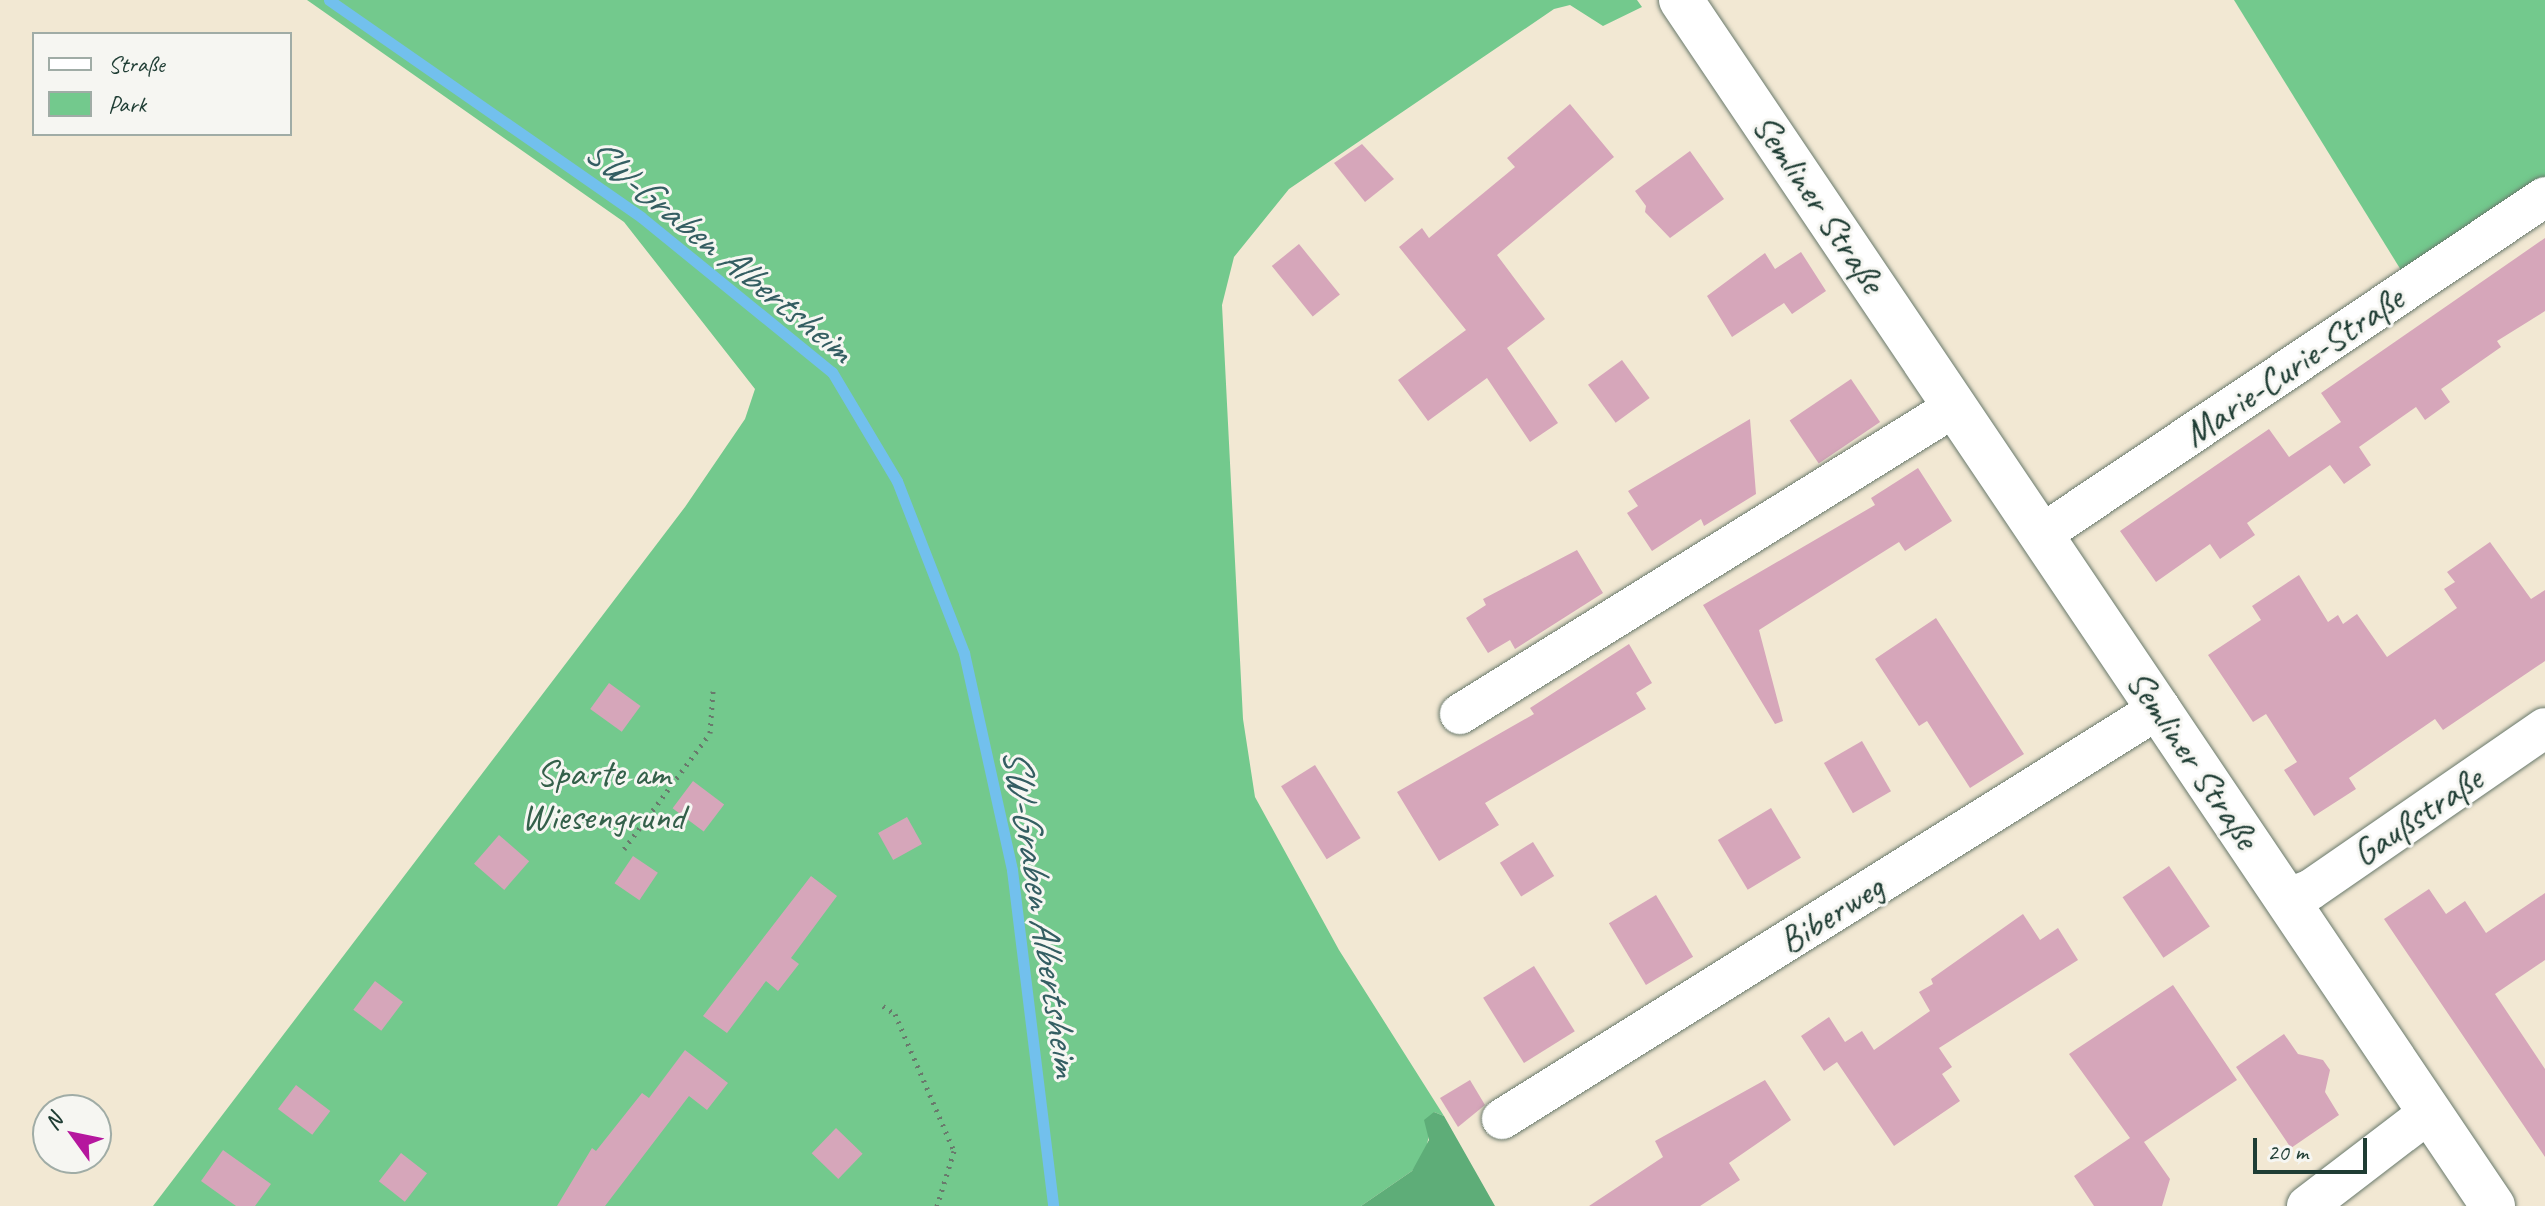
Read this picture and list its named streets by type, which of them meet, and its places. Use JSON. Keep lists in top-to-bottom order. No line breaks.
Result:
{"streets":{"street":["Semliner Straße","Marie-Curie-Straße","Gaußstraße","Biberweg"]},"crossings":[["Semliner Straße","Marie-Curie-Straße"],["Semliner Straße","Gaußstraße"],["Semliner Straße","Biberweg"]],"water":["SW-Graben Albertsheim"],"parks":["Sparte am Wiesengrund"],"legend":["Straße","Park"],"scale_bar":"20 m","north":"top left"}
